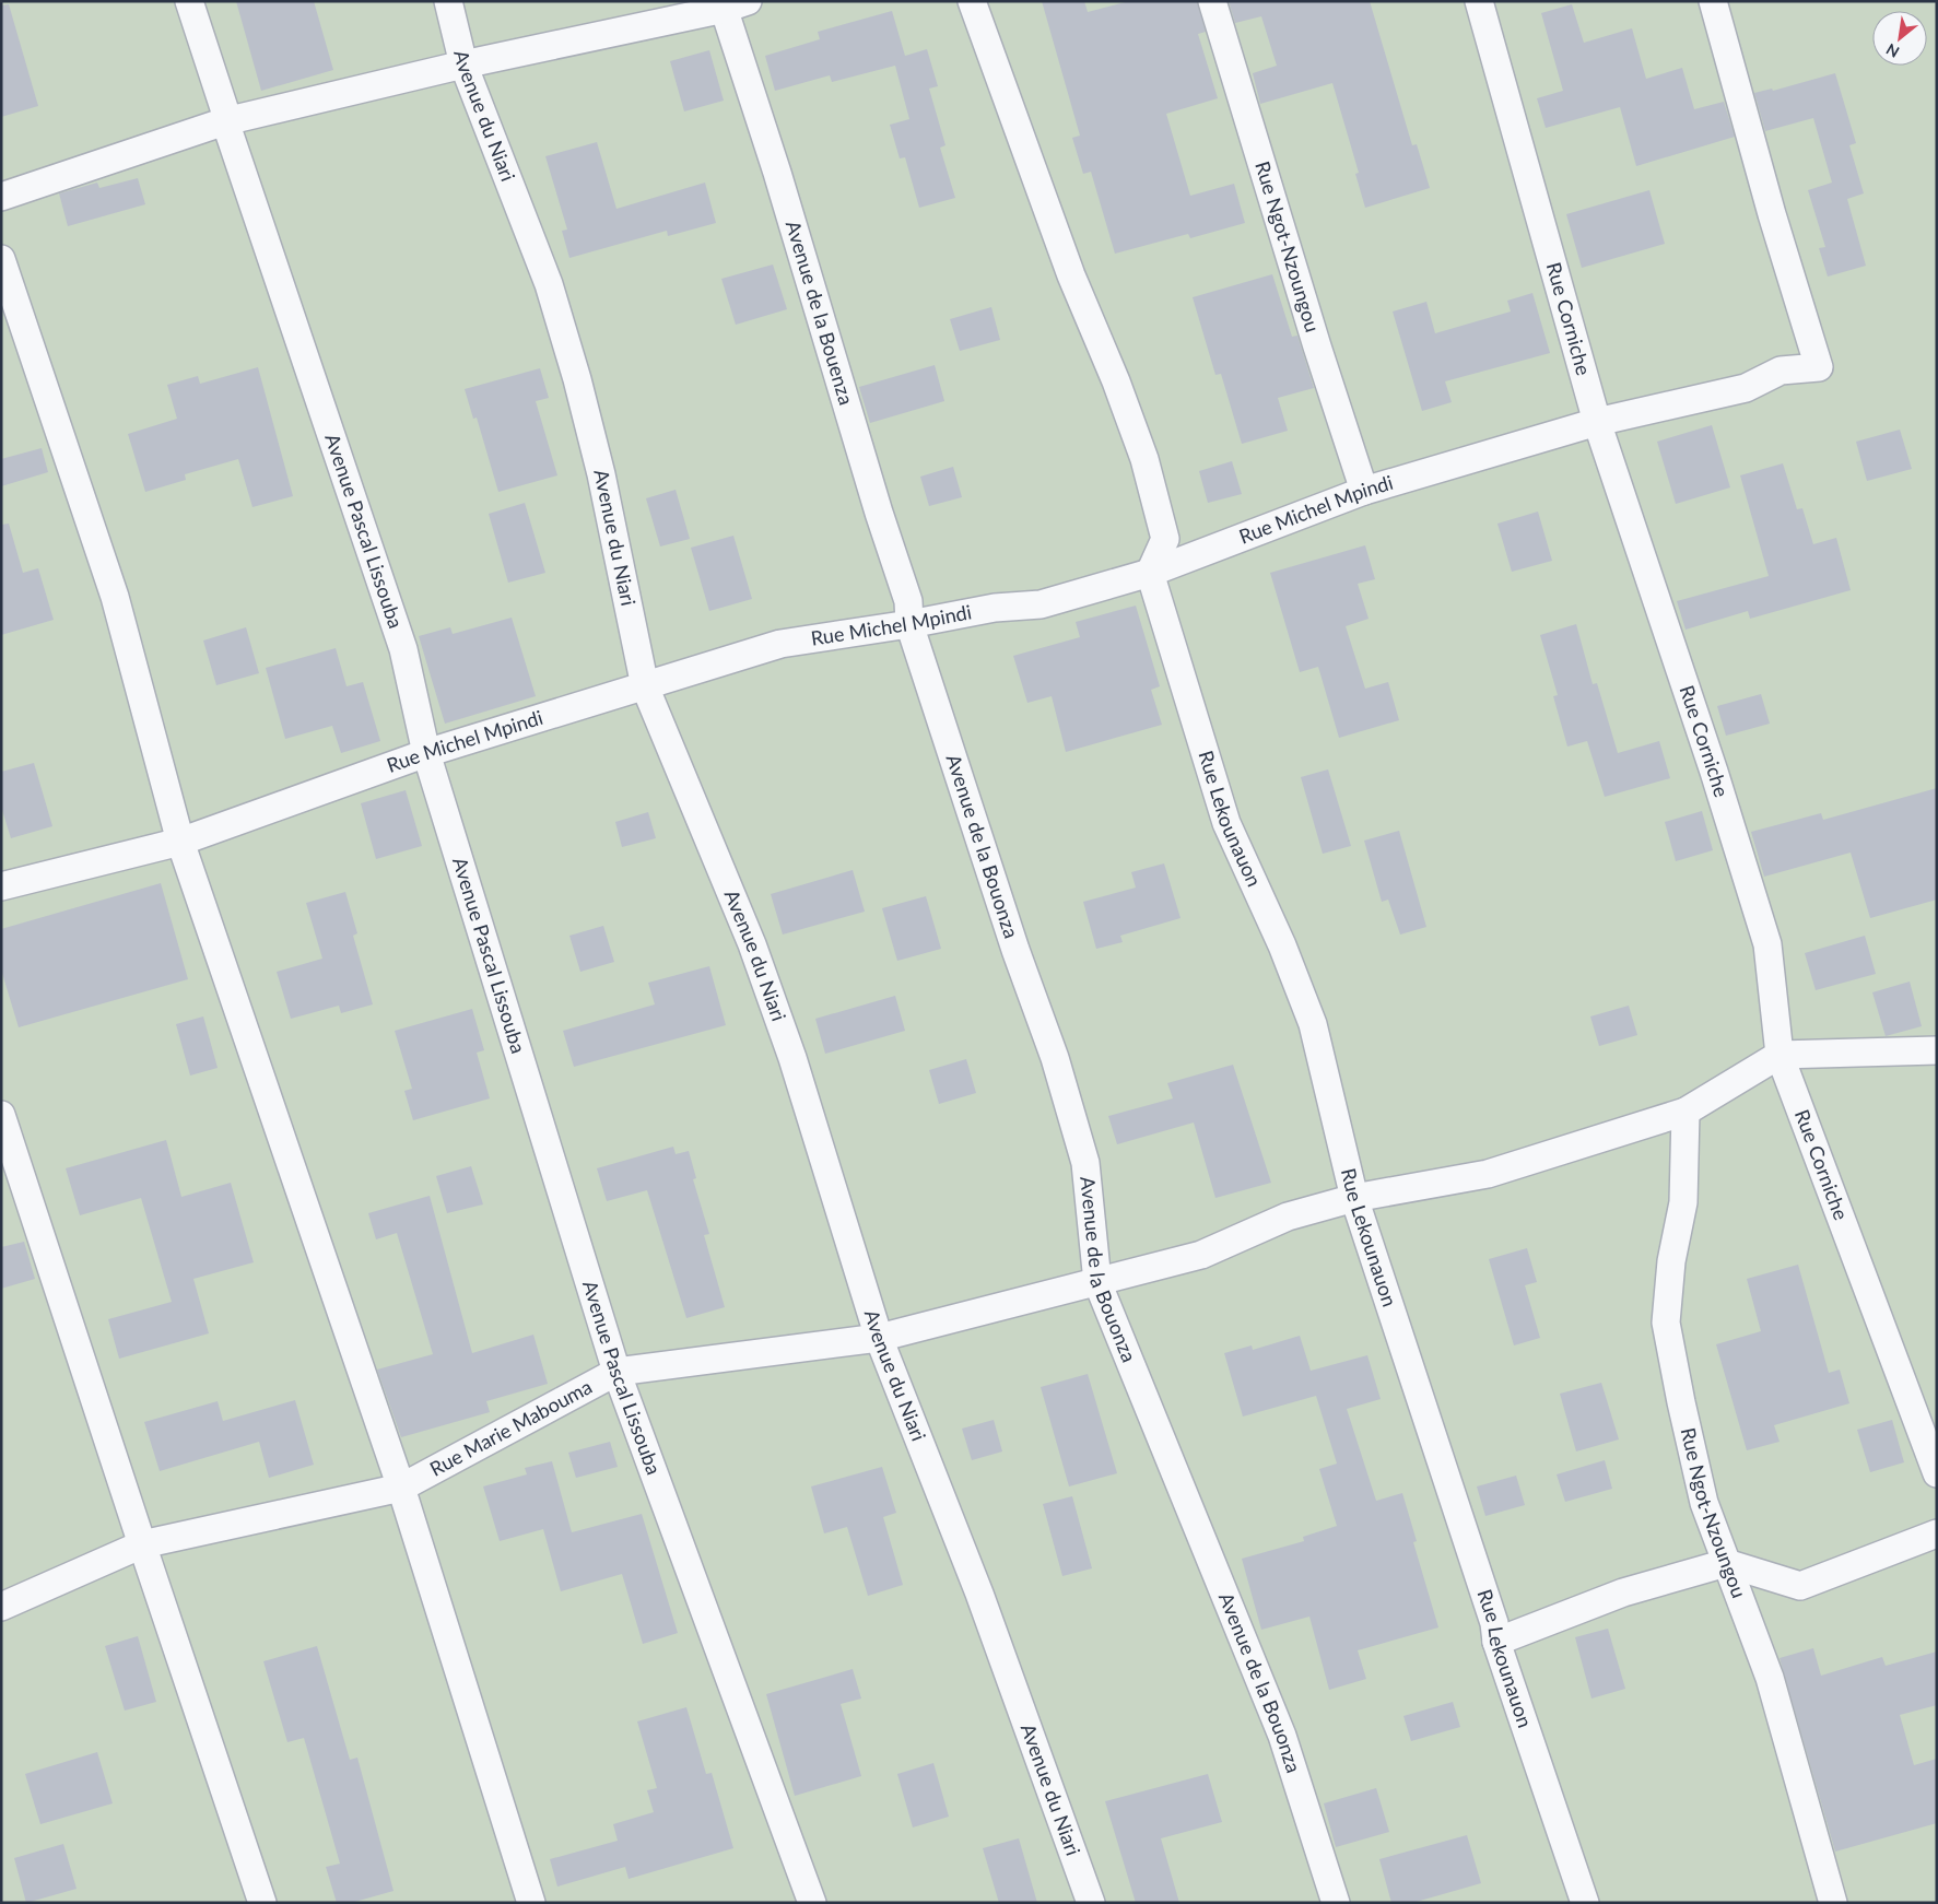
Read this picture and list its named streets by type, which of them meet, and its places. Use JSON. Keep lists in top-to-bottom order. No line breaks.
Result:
{"streets":{"street":["Avenue du Niari","Rue Ngot-Nzoungou","Avenue de la Bouenza","Rue Corniche","Rue Michel Mpindi","Avenue Pascal Lissouba","Rue Lekounauon","Avenue de la Bouonza","Rue Marie Mabouma"]},"crossings":[["Avenue du Niari","Rue Michel Mpindi"],["Avenue du Niari","Rue Marie Mabouma"],["Rue Ngot-Nzoungou","Rue Michel Mpindi"],["Rue Ngot-Nzoungou","Rue Marie Mabouma"],["Avenue de la Bouenza","Rue Michel Mpindi"],["Avenue de la Bouenza","Avenue de la Bouonza"],["Rue Corniche","Rue Michel Mpindi"],["Rue Corniche","Rue Marie Mabouma"],["Rue Michel Mpindi","Avenue Pascal Lissouba"],["Rue Michel Mpindi","Rue Lekounauon"],["Rue Michel Mpindi","Avenue de la Bouonza"],["Avenue Pascal Lissouba","Rue Marie Mabouma"],["Rue Lekounauon","Rue Marie Mabouma"],["Avenue de la Bouonza","Rue Marie Mabouma"]],"north":"bottom left"}
